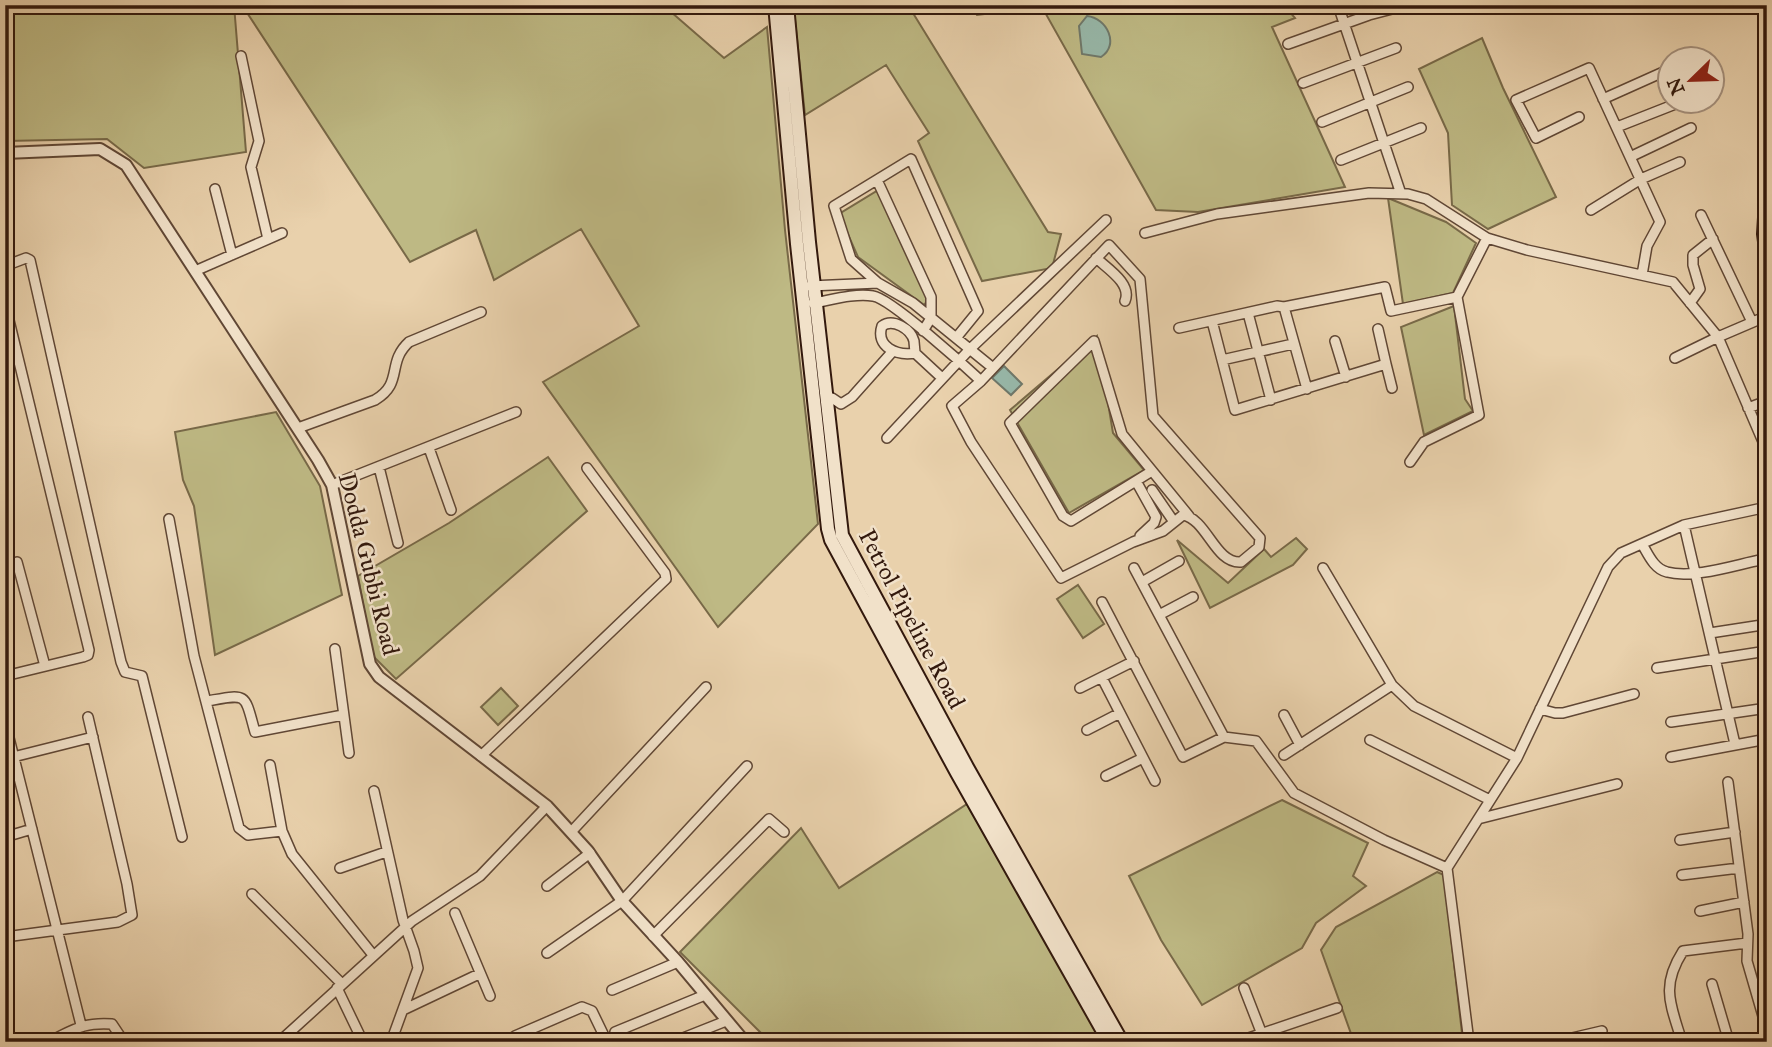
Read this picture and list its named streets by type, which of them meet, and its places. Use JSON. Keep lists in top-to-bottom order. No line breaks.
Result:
{"streets":{"main road":["Petrol Pipeline Road"],"street":["Dodda Gubbi Road"]},"north":"bottom left"}
